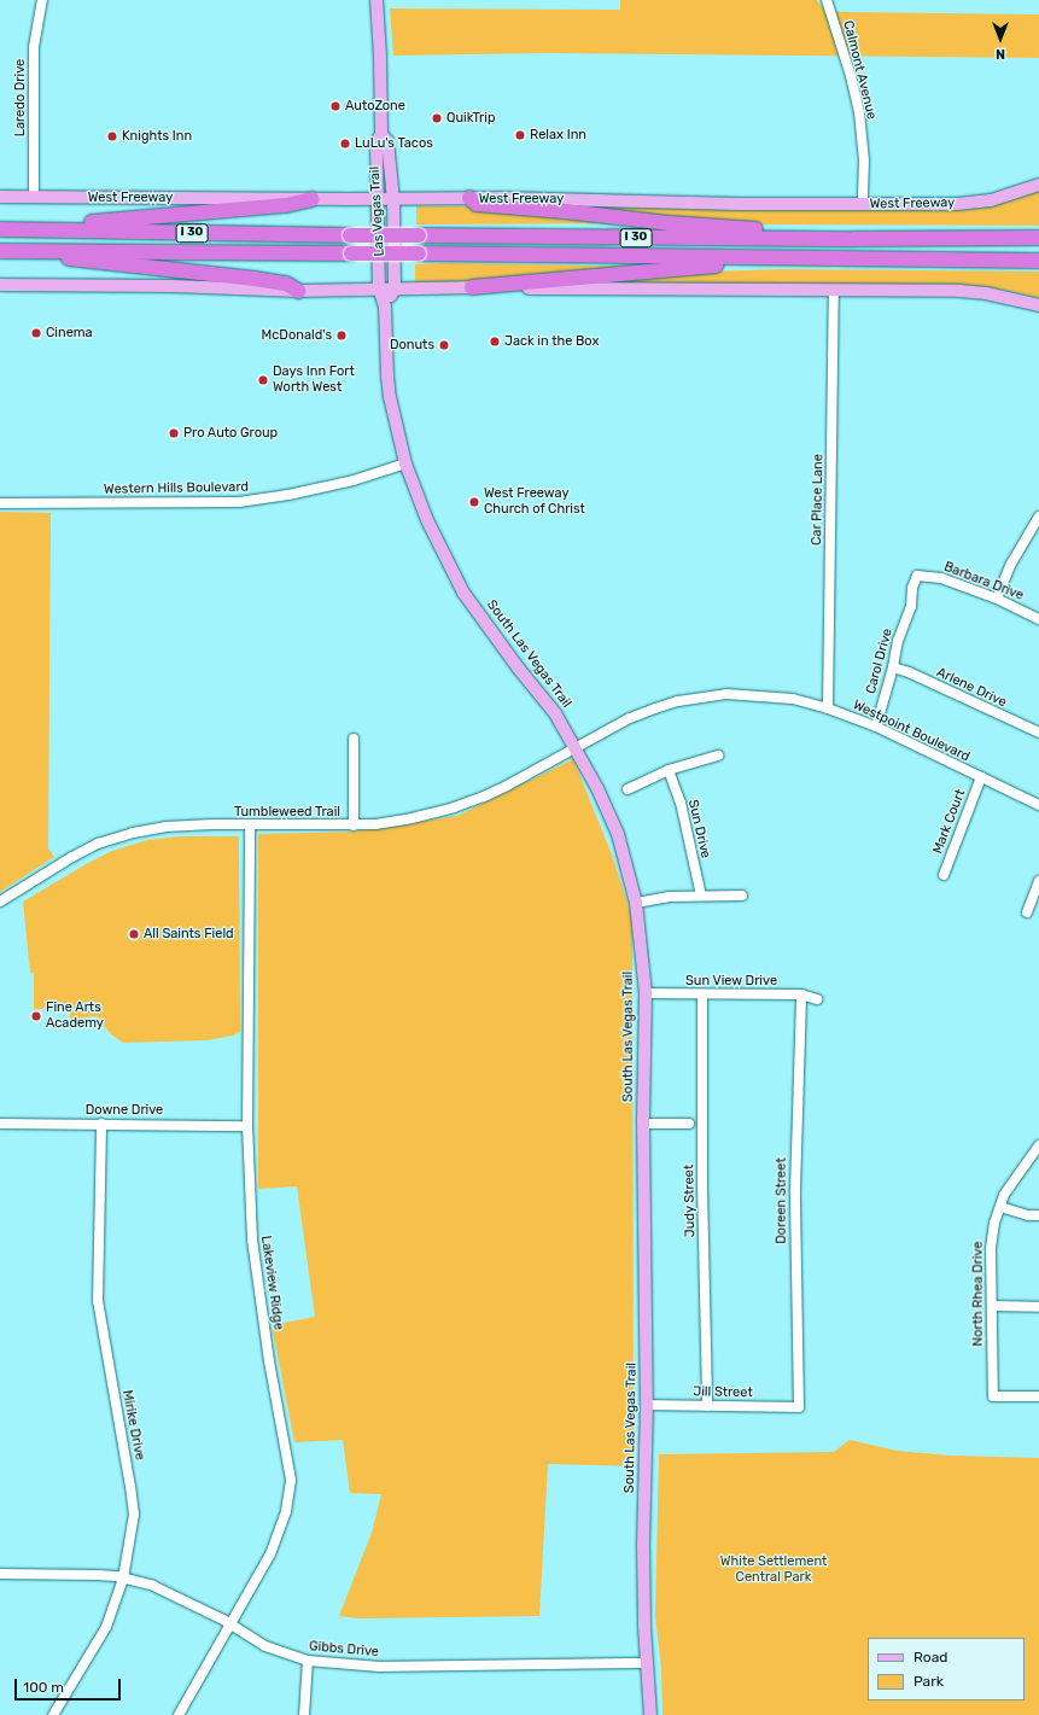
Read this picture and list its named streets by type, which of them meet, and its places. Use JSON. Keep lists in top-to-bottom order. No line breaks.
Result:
{"streets":{"highway":["I 30"],"main road":["West Freeway","Las Vegas Trail","South Las Vegas Trail"],"street":["Calmont Avenue","Laredo Drive","Western Hills Boulevard","Car Place Lane","Barbara Drive","Carol Drive","Arlene Drive","Westpoint Boulevard","Tumbleweed Trail","Mark Court","Sun Drive","Sun View Drive","Downe Drive","Judy Street","Doreen Street","Lakeview Ridge","North Rhea Drive","Jill Street","Mirike Drive","Gibbs Drive"]},"crossings":[["Calmont Avenue","West Freeway"],["Laredo Drive","West Freeway"],["West Freeway","Las Vegas Trail"],["Las Vegas Trail","South Las Vegas Trail"],["Western Hills Boulevard","South Las Vegas Trail"],["Car Place Lane","Westpoint Boulevard"],["Barbara Drive","Carol Drive"],["South Las Vegas Trail","Westpoint Boulevard"],["South Las Vegas Trail","Tumbleweed Trail"],["South Las Vegas Trail","Sun View Drive"],["South Las Vegas Trail","Jill Street"],["South Las Vegas Trail","Gibbs Drive"],["Carol Drive","Arlene Drive"],["Carol Drive","Westpoint Boulevard"],["Westpoint Boulevard","Tumbleweed Trail"],["Westpoint Boulevard","Mark Court"],["Tumbleweed Trail","Lakeview Ridge"],["Sun View Drive","Judy Street"],["Sun View Drive","Doreen Street"],["Downe Drive","Lakeview Ridge"],["Downe Drive","Mirike Drive"],["Judy Street","Jill Street"],["Doreen Street","Jill Street"],["Lakeview Ridge","Gibbs Drive"],["Mirike Drive","Gibbs Drive"]],"parks":["White Settlement Central Park"],"places":["AutoZone","QuikTrip","Relax Inn","Knights Inn","LuLu's Tacos","Cinema","McDonald's","Jack in the Box","Donuts","Days Inn Fort Worth West","Pro Auto Group","West Freeway Church of Christ","All Saints Field","Fine Arts Academy"],"legend":["Road","Park"],"scale_bar":"100 m","north":"bottom"}
